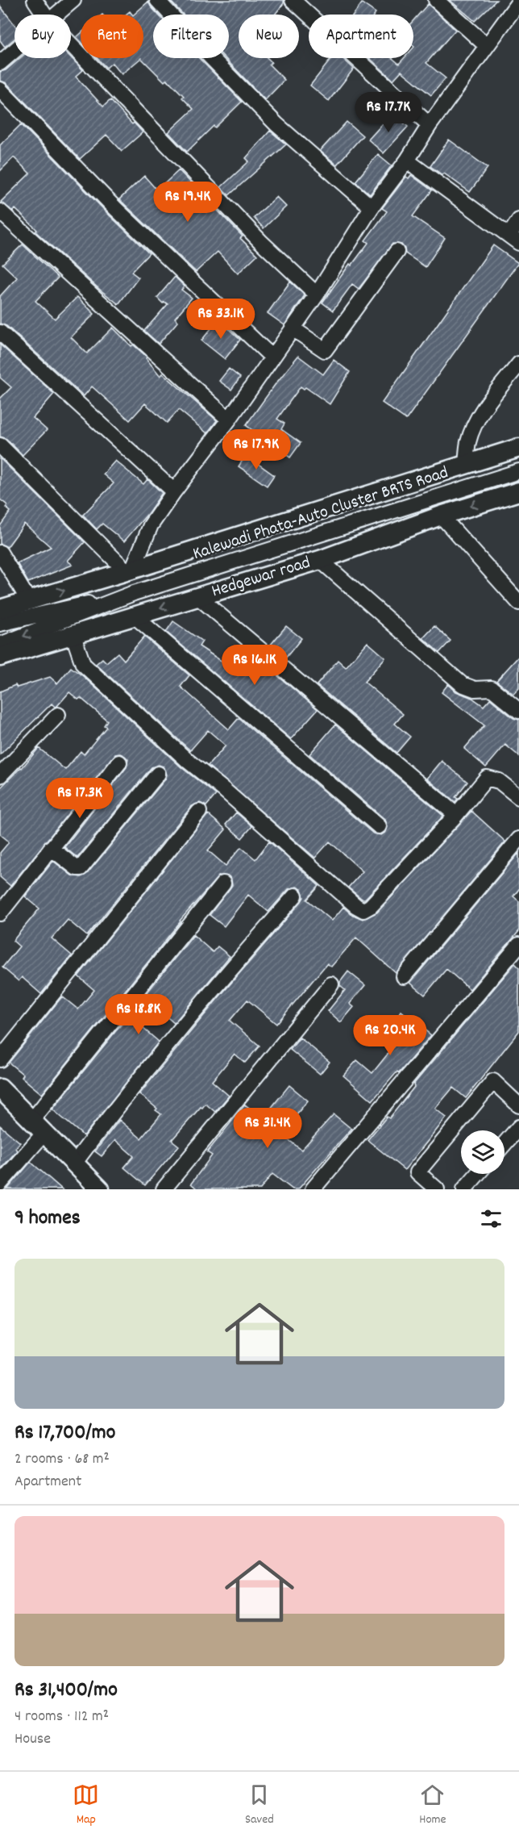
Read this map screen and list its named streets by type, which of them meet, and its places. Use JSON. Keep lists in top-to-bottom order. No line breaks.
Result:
{"streets":{"main road":["Hedgewar road"],"street":["Kalewadi Phata-Auto Cluster BRTS Road"]},"page":{"chip":["Buy","Rent","Filters","New","Apartment"],"price":["Rs 17.7K","Rs 19.4K","Rs 33.1K","Rs 17.9K","Rs 16.1K","Rs 17.3K","Rs 18.8K","Rs 20.4K","Rs 31.4K"],"heading":"9 homes","list":[{"name":"Rs 17,700/mo","note":"2 rooms · 68 m² · Apartment"},{"name":"Rs 31,400/mo","note":"4 rooms · 112 m² · House"}],"tabs":["Map","Saved","Home"]}}
